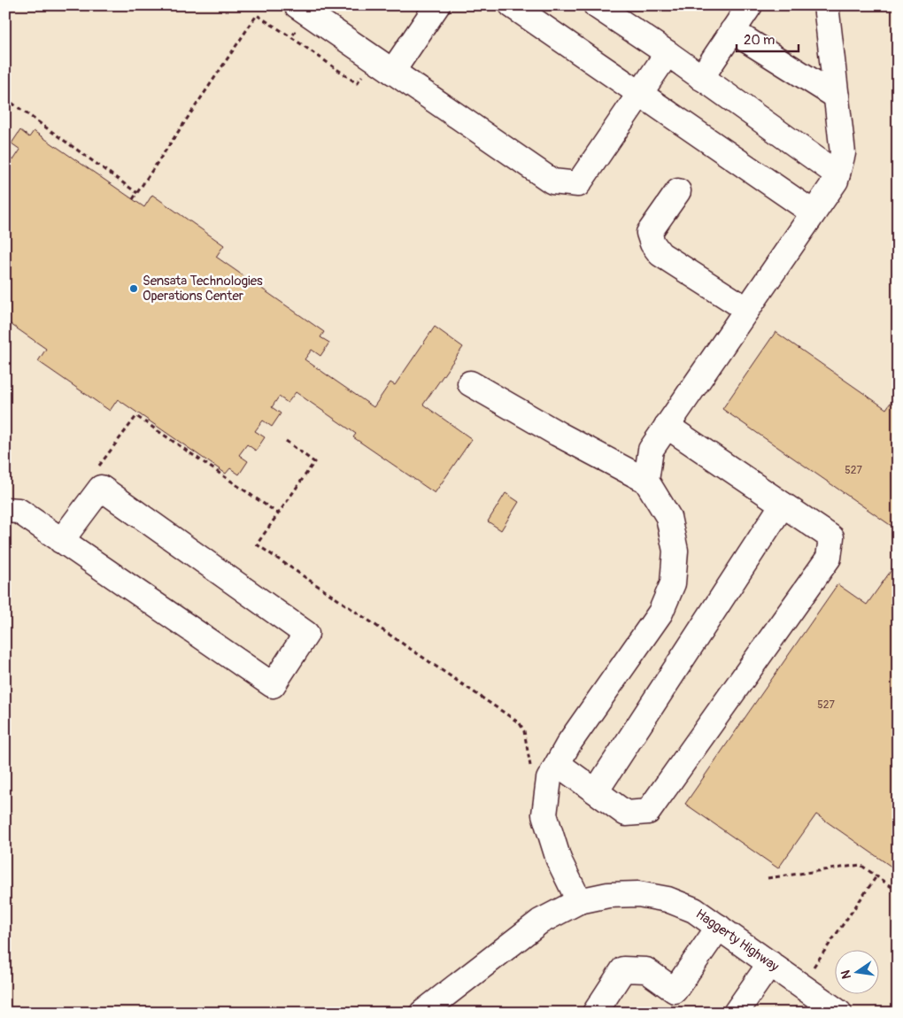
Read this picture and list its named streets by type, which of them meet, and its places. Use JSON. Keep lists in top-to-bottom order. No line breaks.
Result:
{"streets":{"street":["Haggerty Highway"]},"places":["Sensata Technologies Operations Center"],"house_numbers":["527","527"],"scale_bar":"20 m","north":"left"}
